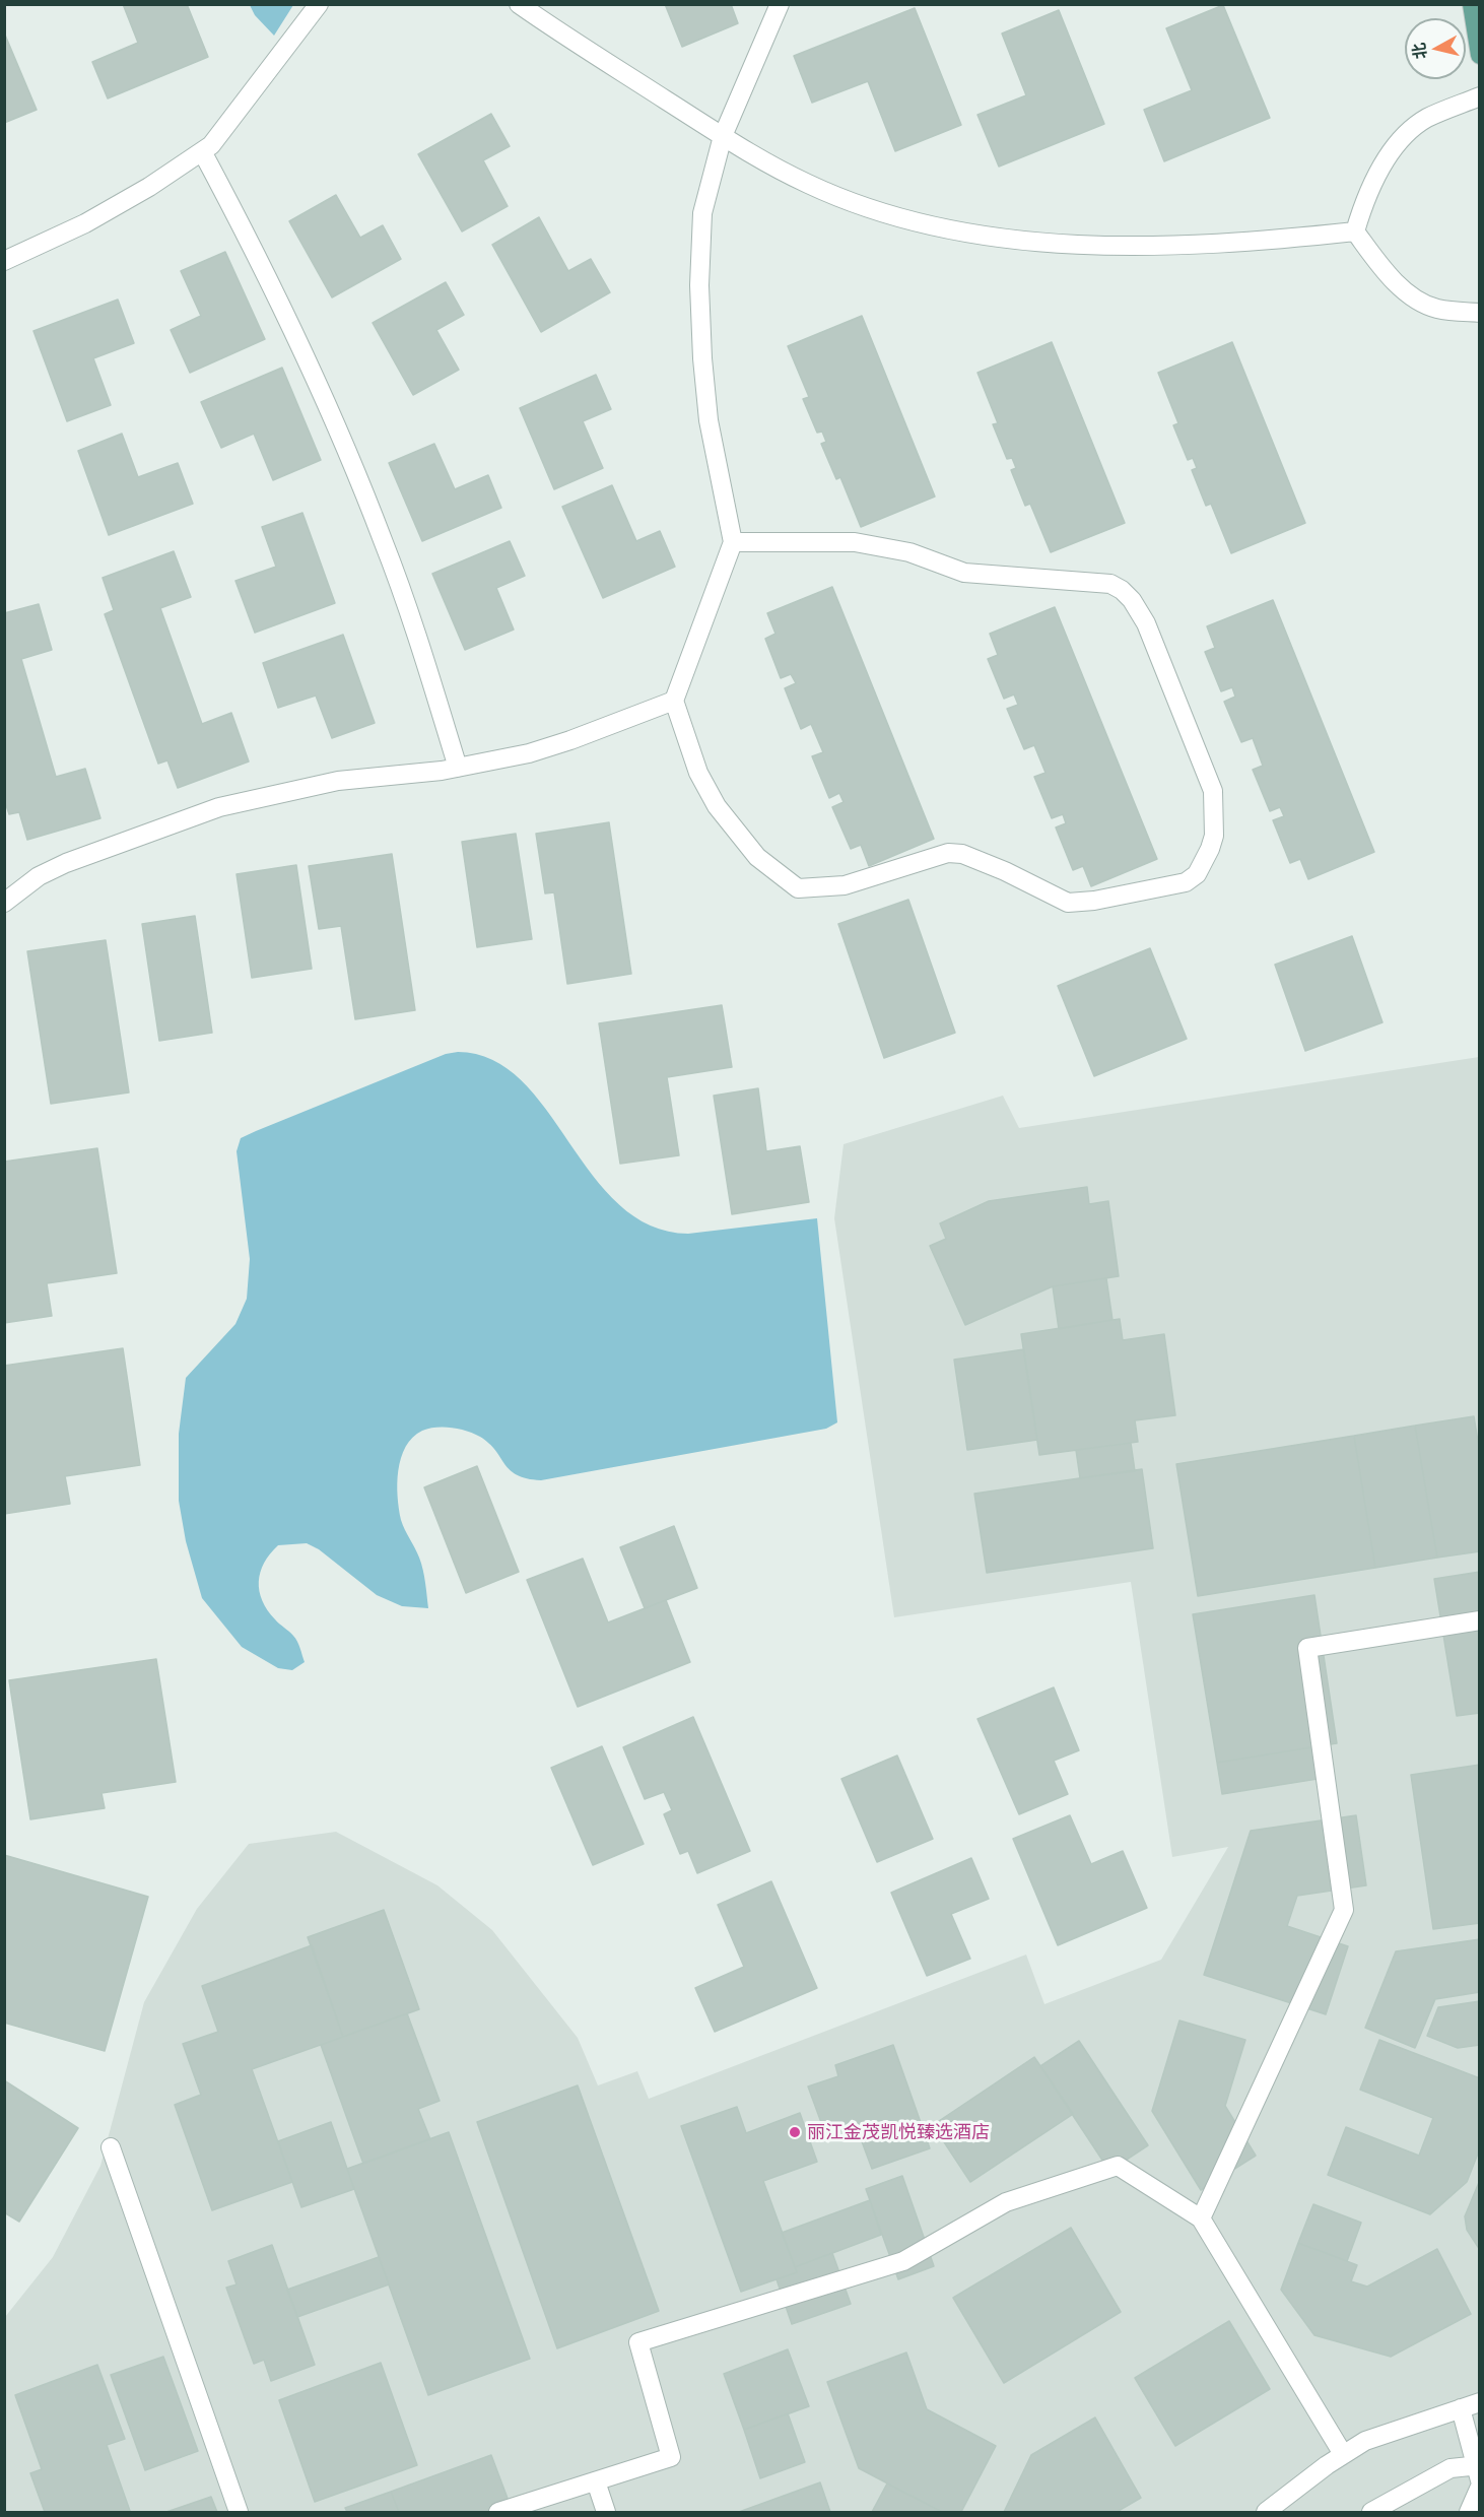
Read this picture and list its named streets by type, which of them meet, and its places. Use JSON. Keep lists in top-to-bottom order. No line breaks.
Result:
{"places":["丽江金茂凯悦臻选酒店"],"north":"left"}
